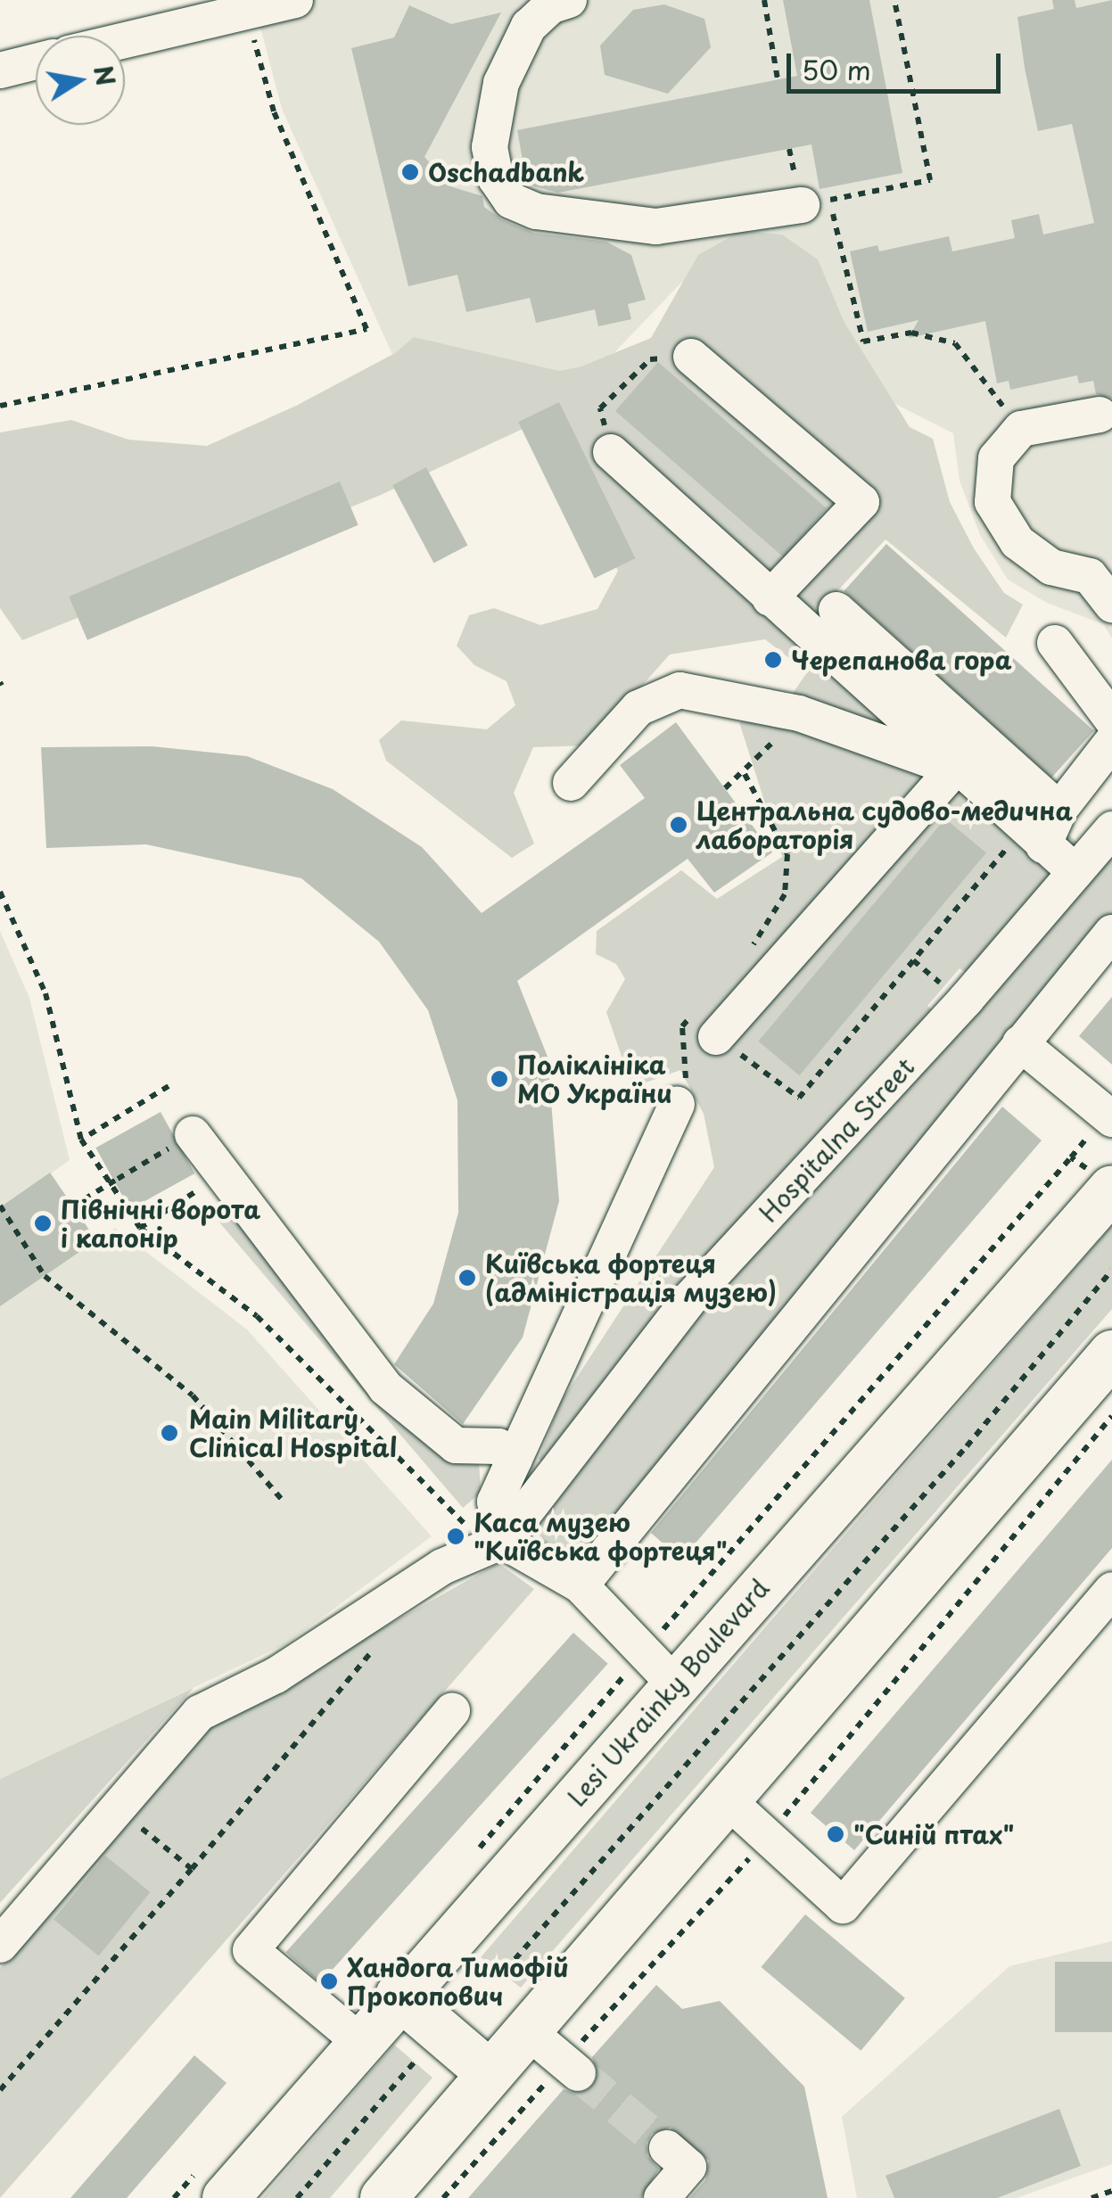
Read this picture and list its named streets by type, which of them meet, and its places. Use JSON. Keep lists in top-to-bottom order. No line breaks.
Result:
{"streets":{"main road":["Lesi Ukrainky Boulevard"],"street":["Hospitalna Street"]},"places":["Oschadbank","Черепанова гора","Центральна судово-медична лабораторія","Поліклініка МО України","Північні ворота і капонір","Київська фортеця (адміністрація музею)","Main Military Clinical Hospital","Каса музею \"Київська фортеця\"","\"Синій птах\"","Хандога Тимофій Прокопович"],"scale_bar":"50 m","north":"right"}
